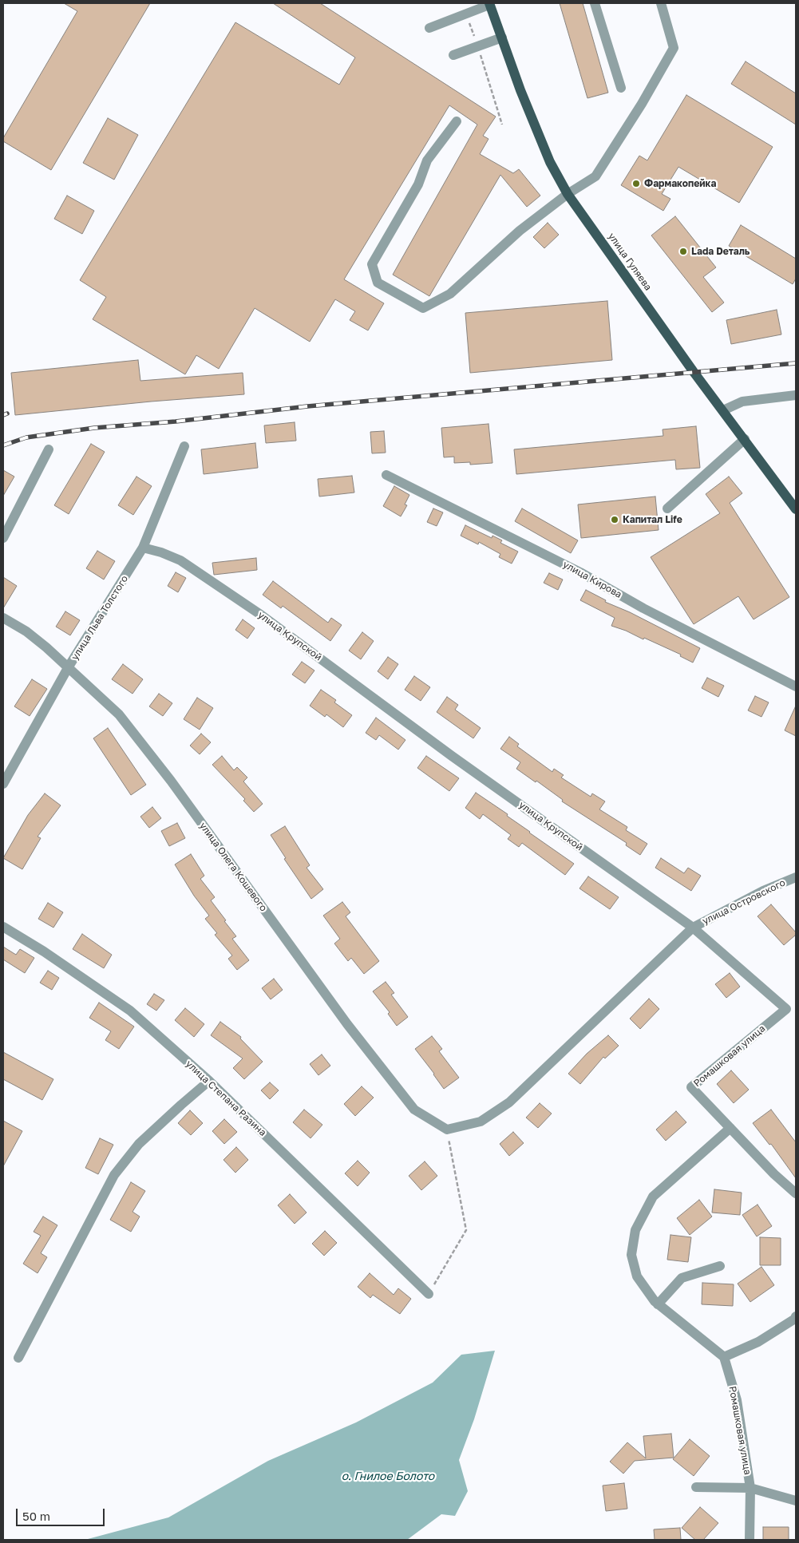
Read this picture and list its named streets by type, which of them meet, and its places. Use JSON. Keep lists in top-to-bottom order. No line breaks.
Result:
{"streets":{"main road":["улица Гуляева"],"street":["улица Кирова","улица Льва Толстого","улица Крупской","улица Олега Кошевого","улица Островского","Ромашковая улица","улица Степана Разина"]},"crossings":[["улица Льва Толстого","улица Крупской"],["улица Льва Толстого","улица Олега Кошевого"],["улица Крупской","улица Островского"],["улица Крупской","Ромашковая улица"],["улица Островского","Ромашковая улица"]],"water":["о. Гнилое Болото"],"places":["Фармакопейка","Lada Dеталь","Капитал Life"],"scale_bar":"50 m"}
